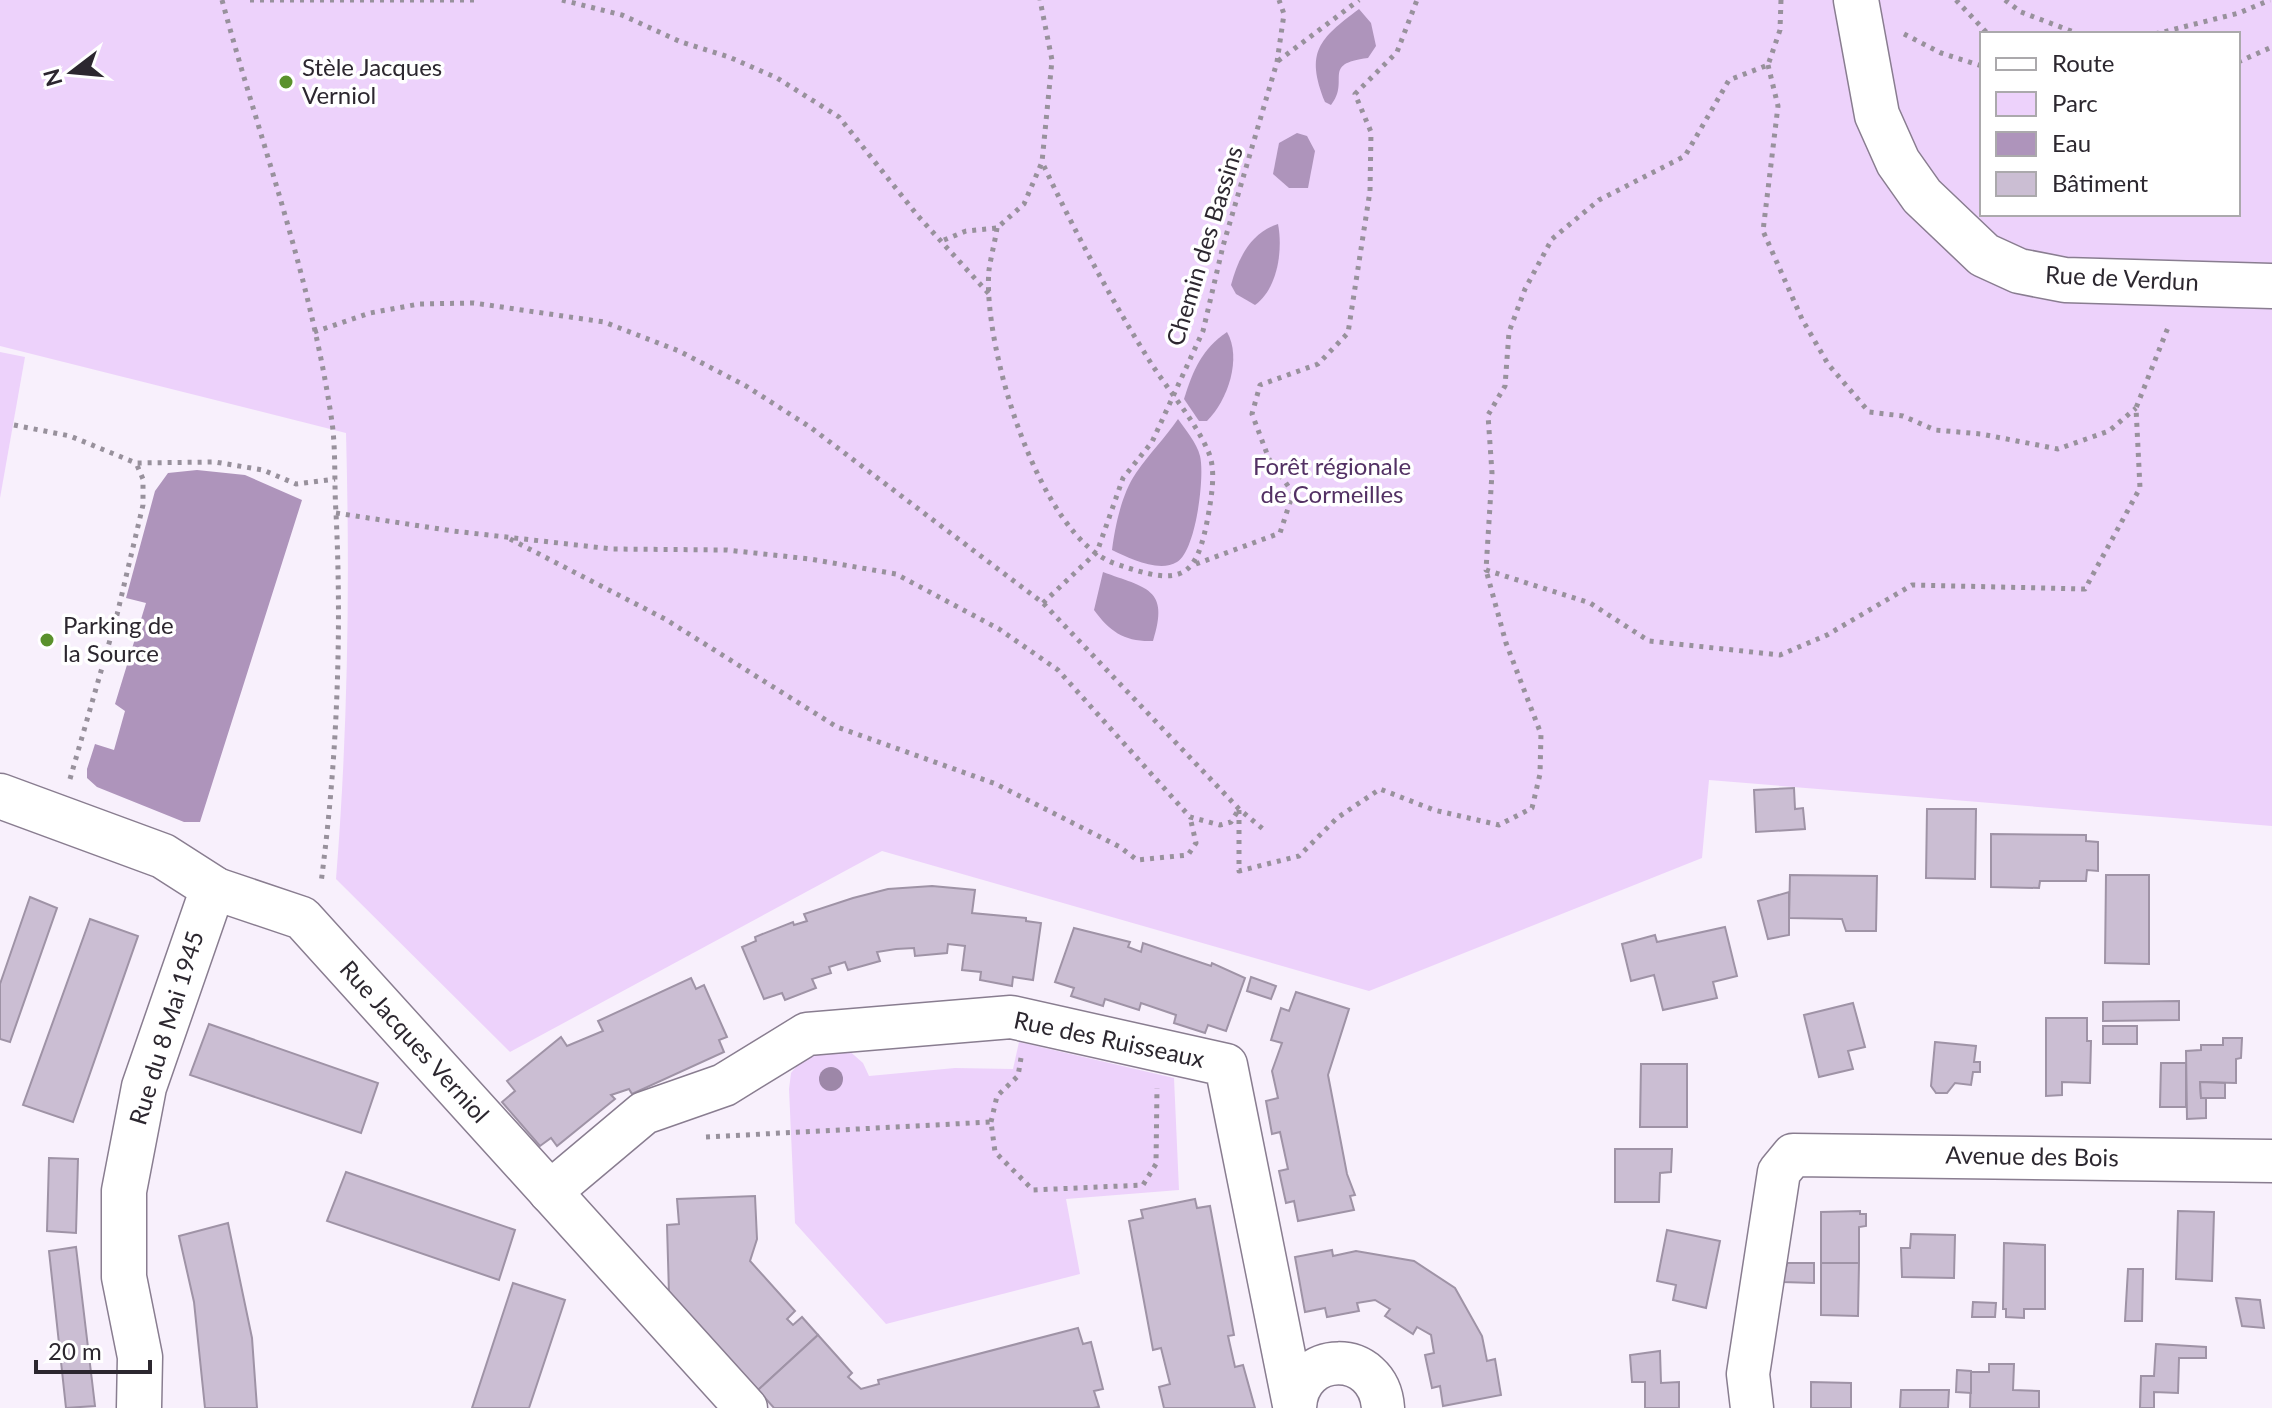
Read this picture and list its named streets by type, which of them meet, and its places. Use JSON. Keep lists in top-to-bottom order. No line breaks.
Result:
{"streets":{"street":["Rue de Verdun","Rue du 8 Mai 1945","Rue des Ruisseaux","Rue Jacques Verniol","Avenue des Bois"],"path":["Chemin des Bassins"]},"crossings":[["Rue du 8 Mai 1945","Rue Jacques Verniol"],["Rue des Ruisseaux","Rue Jacques Verniol"]],"parks":["Forêt régionale de Cormeilles"],"places":["Stèle Jacques Verniol","Parking de la Source"],"legend":["Route","Parc","Eau","Bâtiment"],"scale_bar":"20 m","north":"left"}
